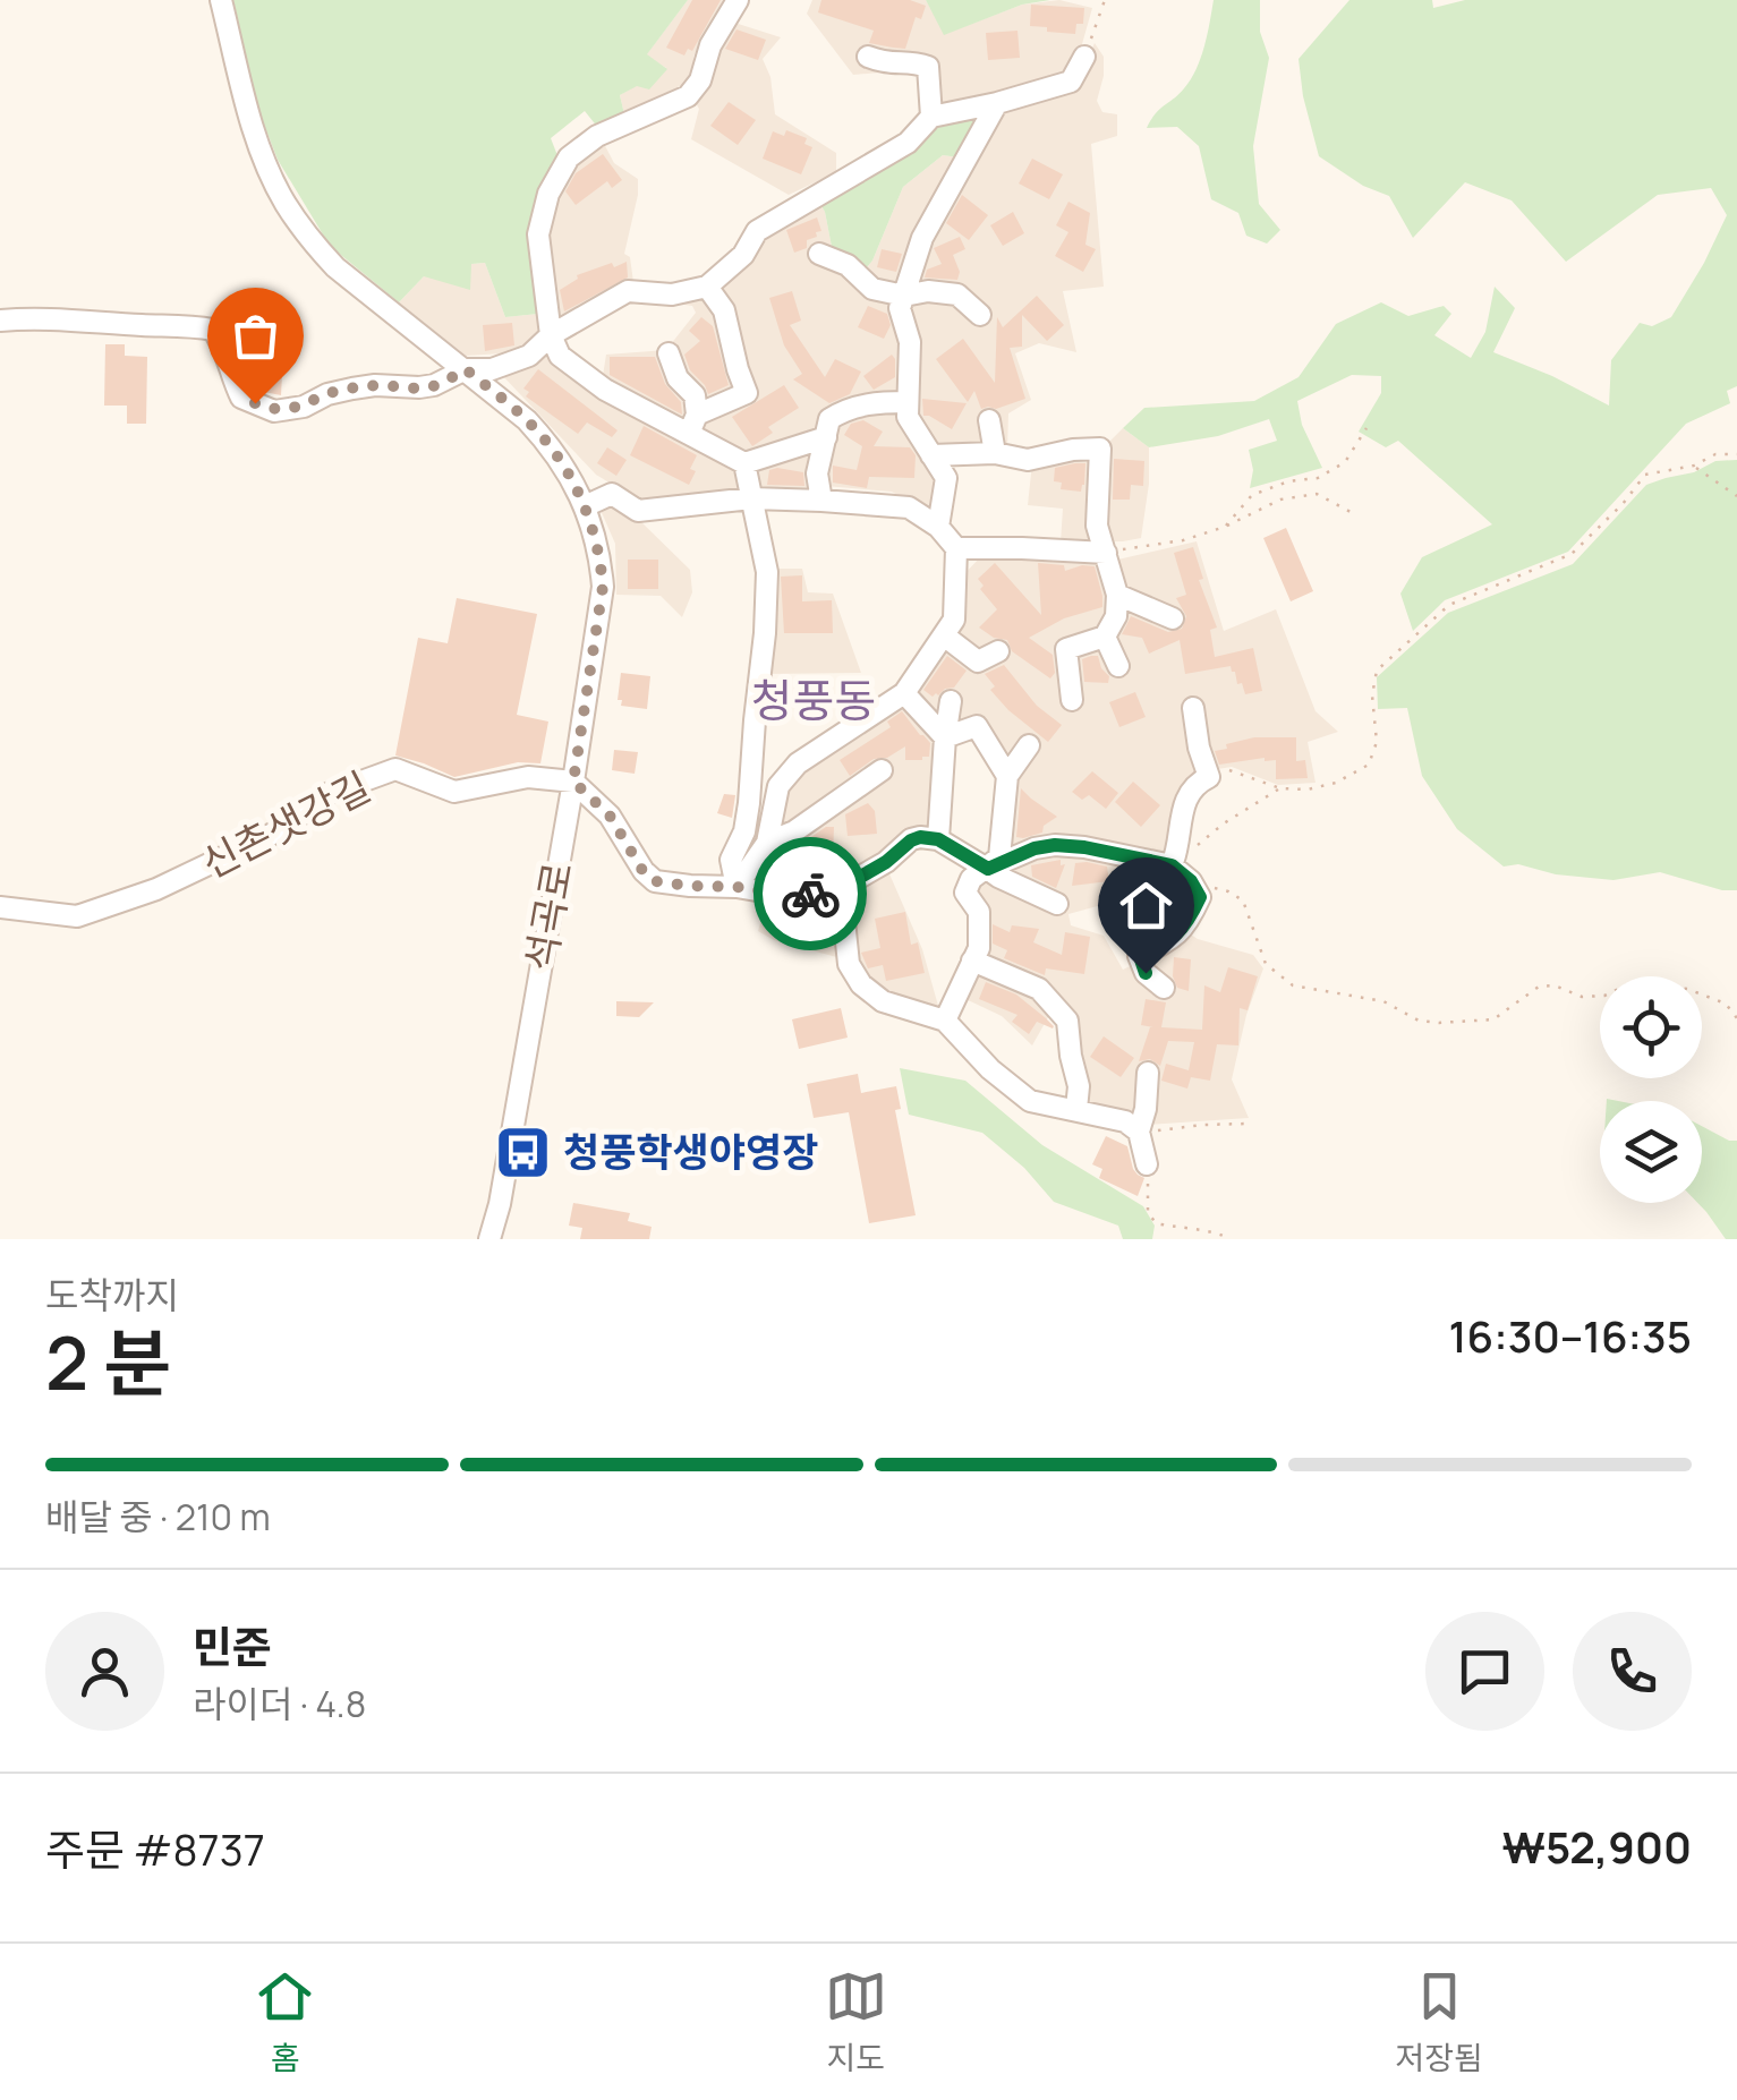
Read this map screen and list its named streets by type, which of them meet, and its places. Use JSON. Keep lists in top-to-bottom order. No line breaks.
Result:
{"streets":{"street":["신촌샛강길","석곡로"]},"crossings":[["신촌샛강길","석곡로"]],"districts":["청풍동"],"places":{"bus stop":["청풍학생야영장"]},"page":{"heading":["2 분","도착까지","16:30–16:35"],"panel":["민준","라이더 · 4.8","주문 #8737","₩52,900"],"bar":"배달 중 · 210 m","tabs":["홈","지도","저장됨"]}}
